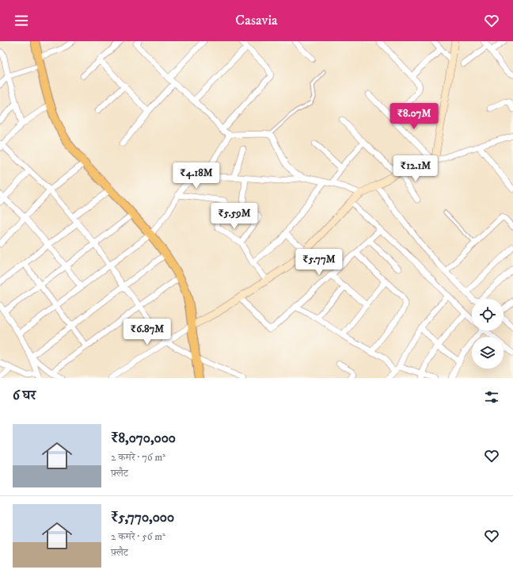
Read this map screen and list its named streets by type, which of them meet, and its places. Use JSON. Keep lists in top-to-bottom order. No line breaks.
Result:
{"page":{"header":"Casavia","price":["₹8.07M","₹12.1M","₹4.18M","₹5.59M","₹5.77M","₹6.87M"],"heading":"6 घर","list":[{"name":"₹8,070,000","note":"2 कमरे · 76 m² · फ़्लैट"},{"name":"₹5,770,000","note":"2 कमरे · 56 m² · फ़्लैट"}]}}
